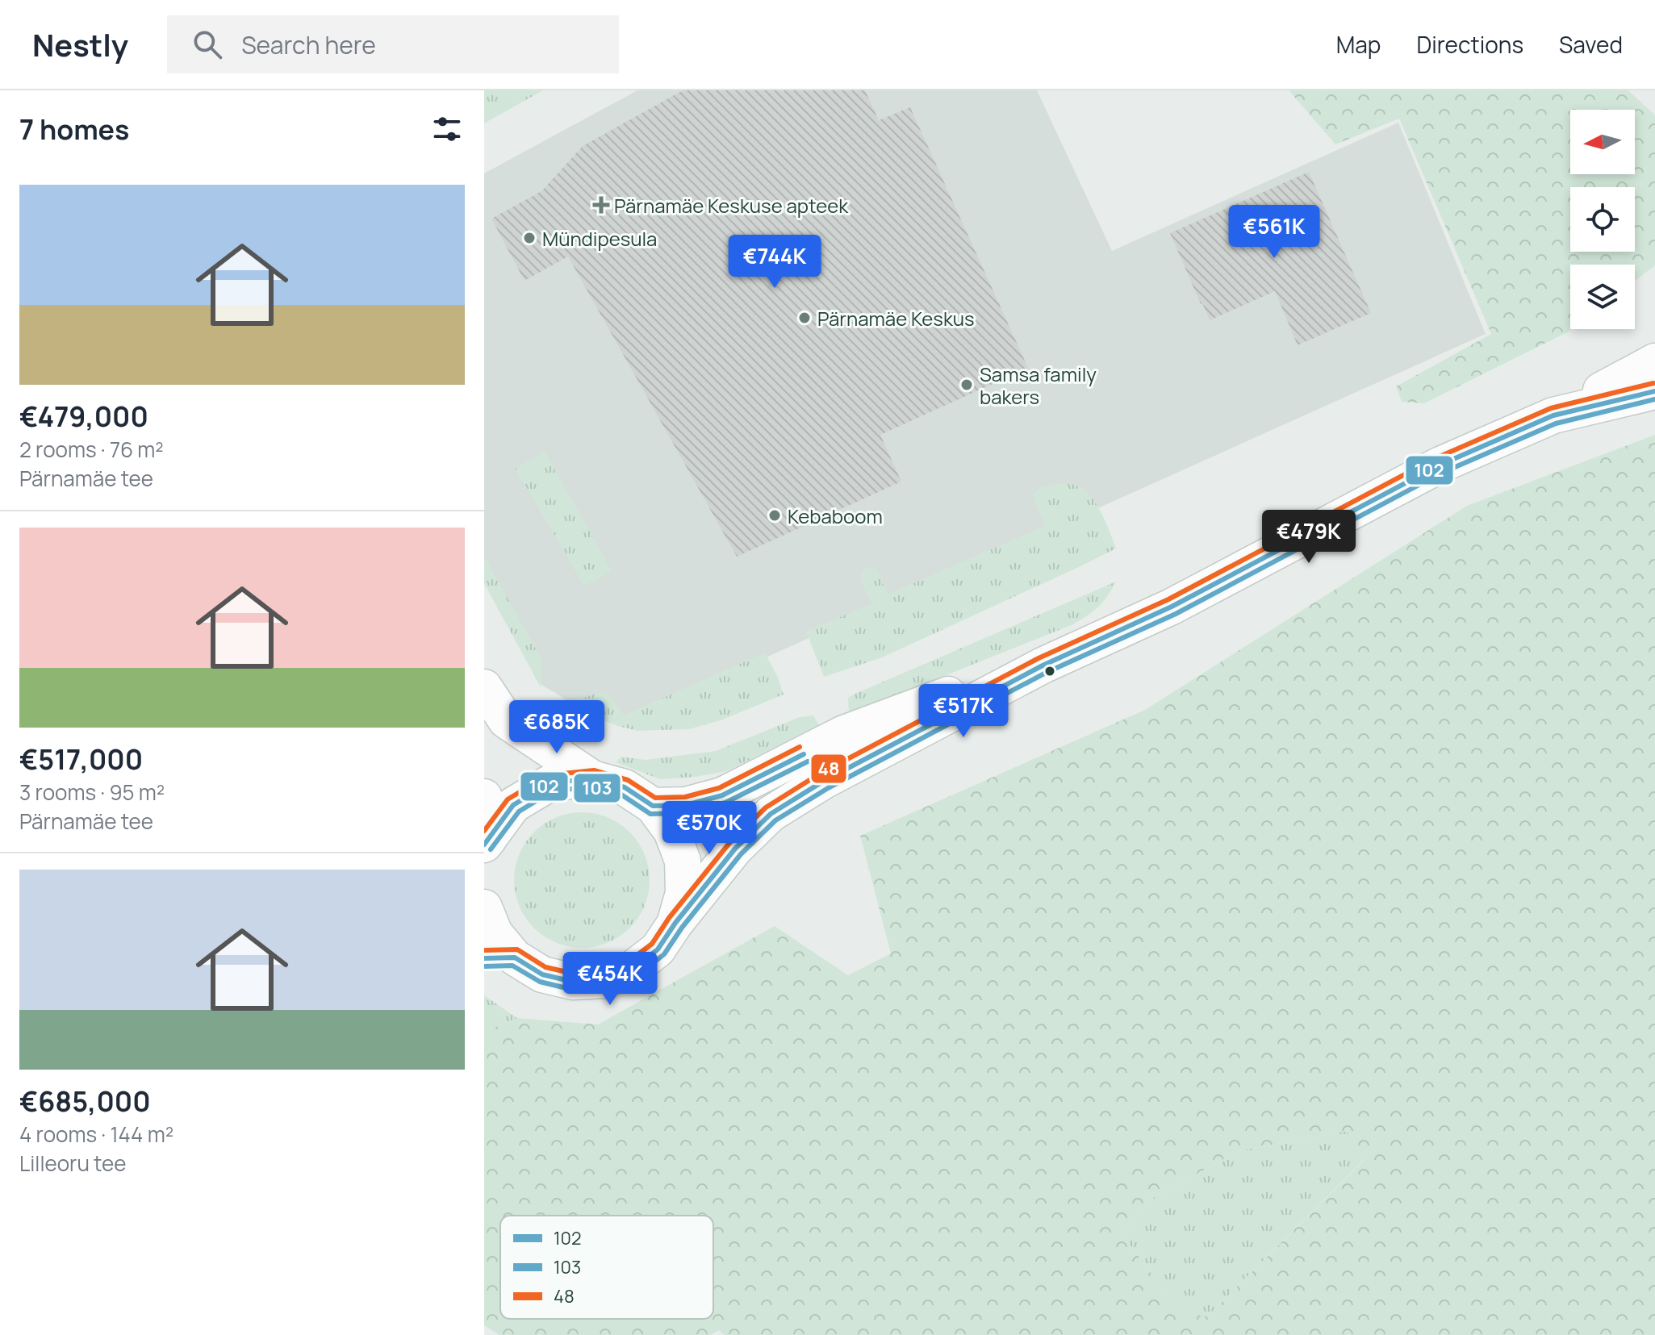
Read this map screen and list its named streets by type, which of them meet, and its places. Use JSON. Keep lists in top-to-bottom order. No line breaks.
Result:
{"places":{"health":["Pärnamäe Keskuse apteek"],"other":["Mündipesula","Pärnamäe Keskus","Samsa family bakers","Kebaboom"]},"lines":["transit line 48","transit line 102","transit line 103"],"legend":["102","103","48"],"north":"left","page":{"header":"Nestly","search":"Search here","nav":["Map","Directions","Saved"],"heading":"7 homes","list":[{"name":"€479,000","note":"2 rooms · 76 m² · Pärnamäe tee"},{"name":"€517,000","note":"3 rooms · 95 m² · Pärnamäe tee"},{"name":"€685,000","note":"4 rooms · 144 m² · Lilleoru tee"}],"price":["€561K","€744K","€479K","€517K","€685K","€570K","€454K"]}}
